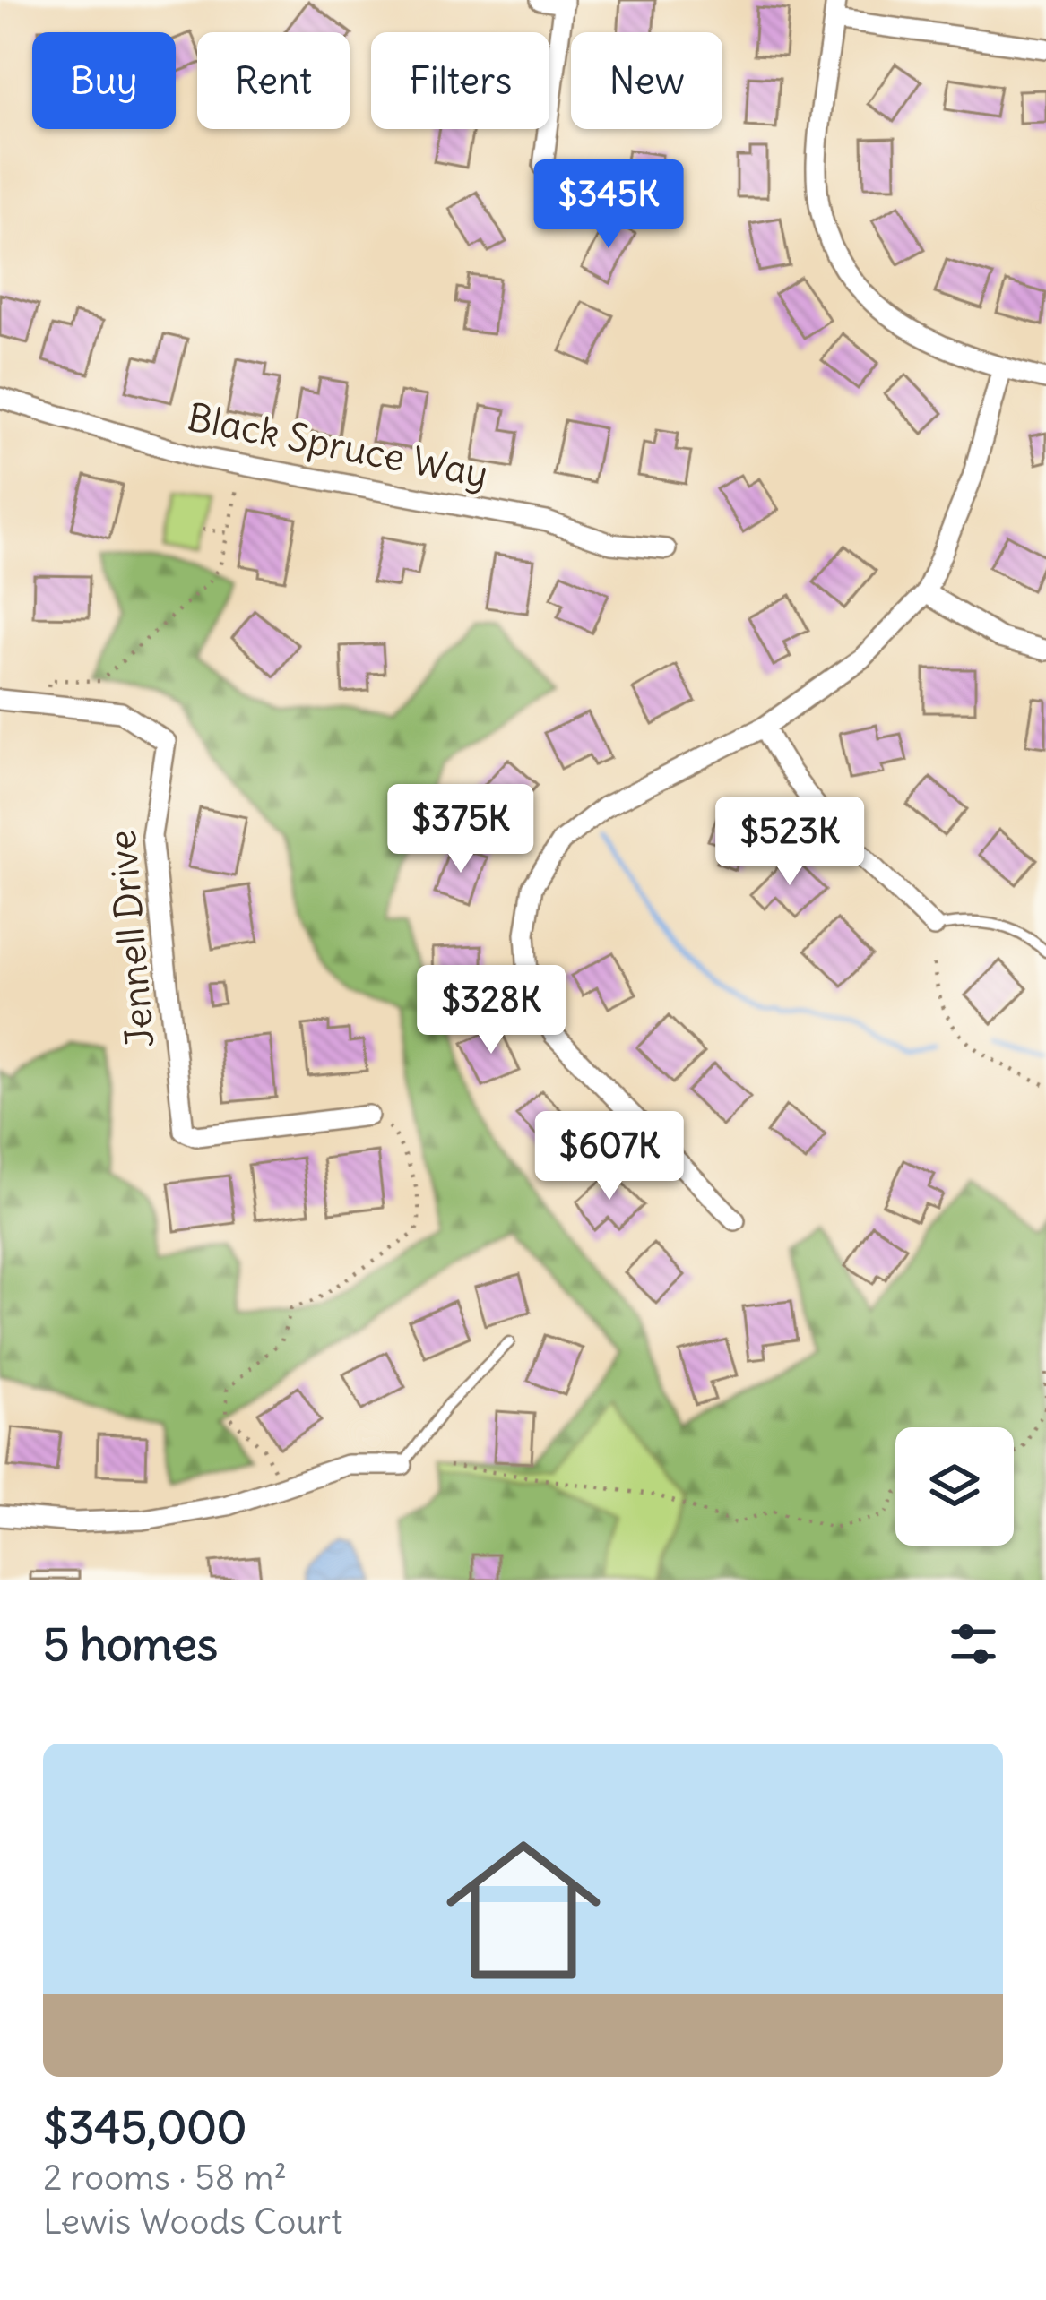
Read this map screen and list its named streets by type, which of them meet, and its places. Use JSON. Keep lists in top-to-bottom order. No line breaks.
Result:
{"streets":{"street":["Black Spruce Way","Jennell Drive"]},"page":{"chip":["Buy","Rent","Filters","New"],"price":["$345K","$375K","$523K","$328K","$607K"],"heading":"5 homes","list":[{"name":"$345,000","note":"2 rooms · 58 m² · Lewis Woods Court"}]}}
